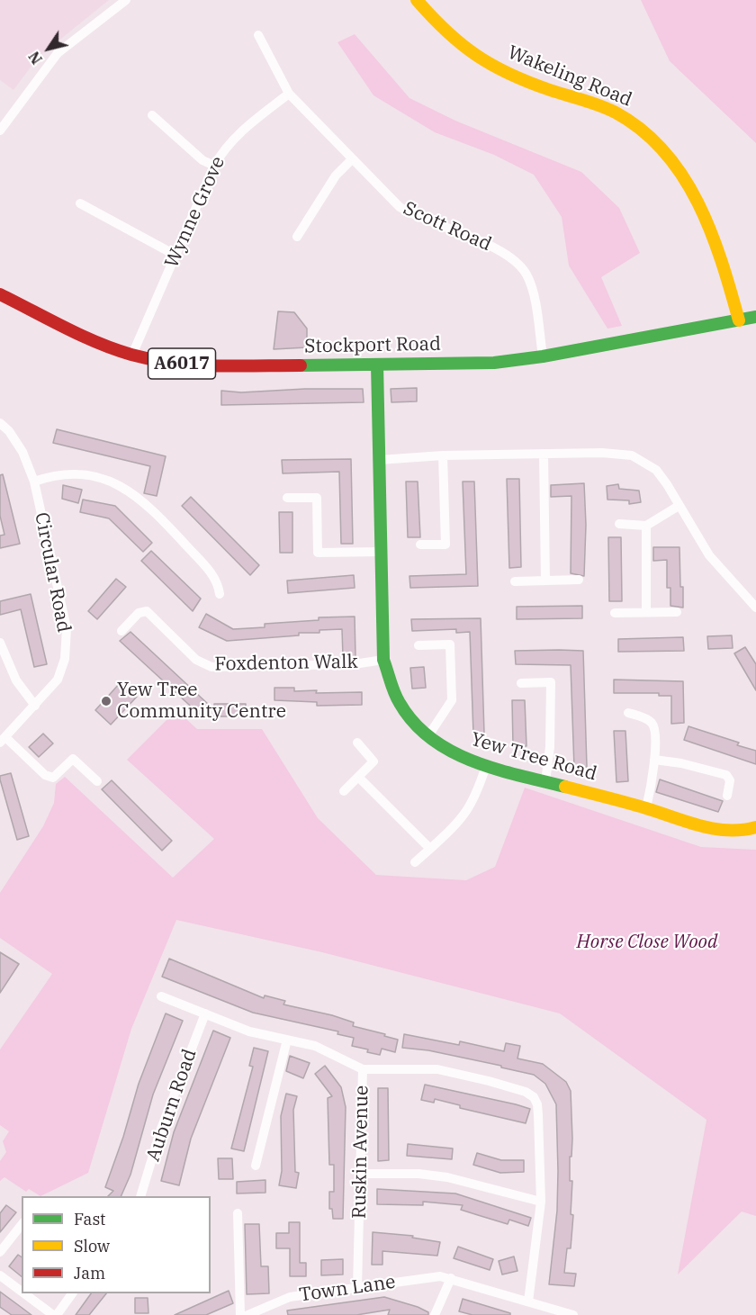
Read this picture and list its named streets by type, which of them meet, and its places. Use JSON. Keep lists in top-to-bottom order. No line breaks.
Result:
{"streets":{"main road":["Wakeling Road","Stockport Road","A6017","Yew Tree Road"],"street":["Wynne Grove","Scott Road","Circular Road","Foxdenton Walk","Auburn Road","Ruskin Avenue","Town Lane"]},"crossings":[["Wakeling Road","Stockport Road"],["Wynne Grove","Scott Road"],["Wynne Grove","Stockport Road"],["Scott Road","Stockport Road"],["Stockport Road","Yew Tree Road"],["Foxdenton Walk","Yew Tree Road"],["Auburn Road","Ruskin Avenue"],["Ruskin Avenue","Town Lane"]],"parks":["Horse Close Wood"],"places":["Yew Tree Community Centre"],"legend":["Fast","Slow","Jam"],"north":"bottom left"}
